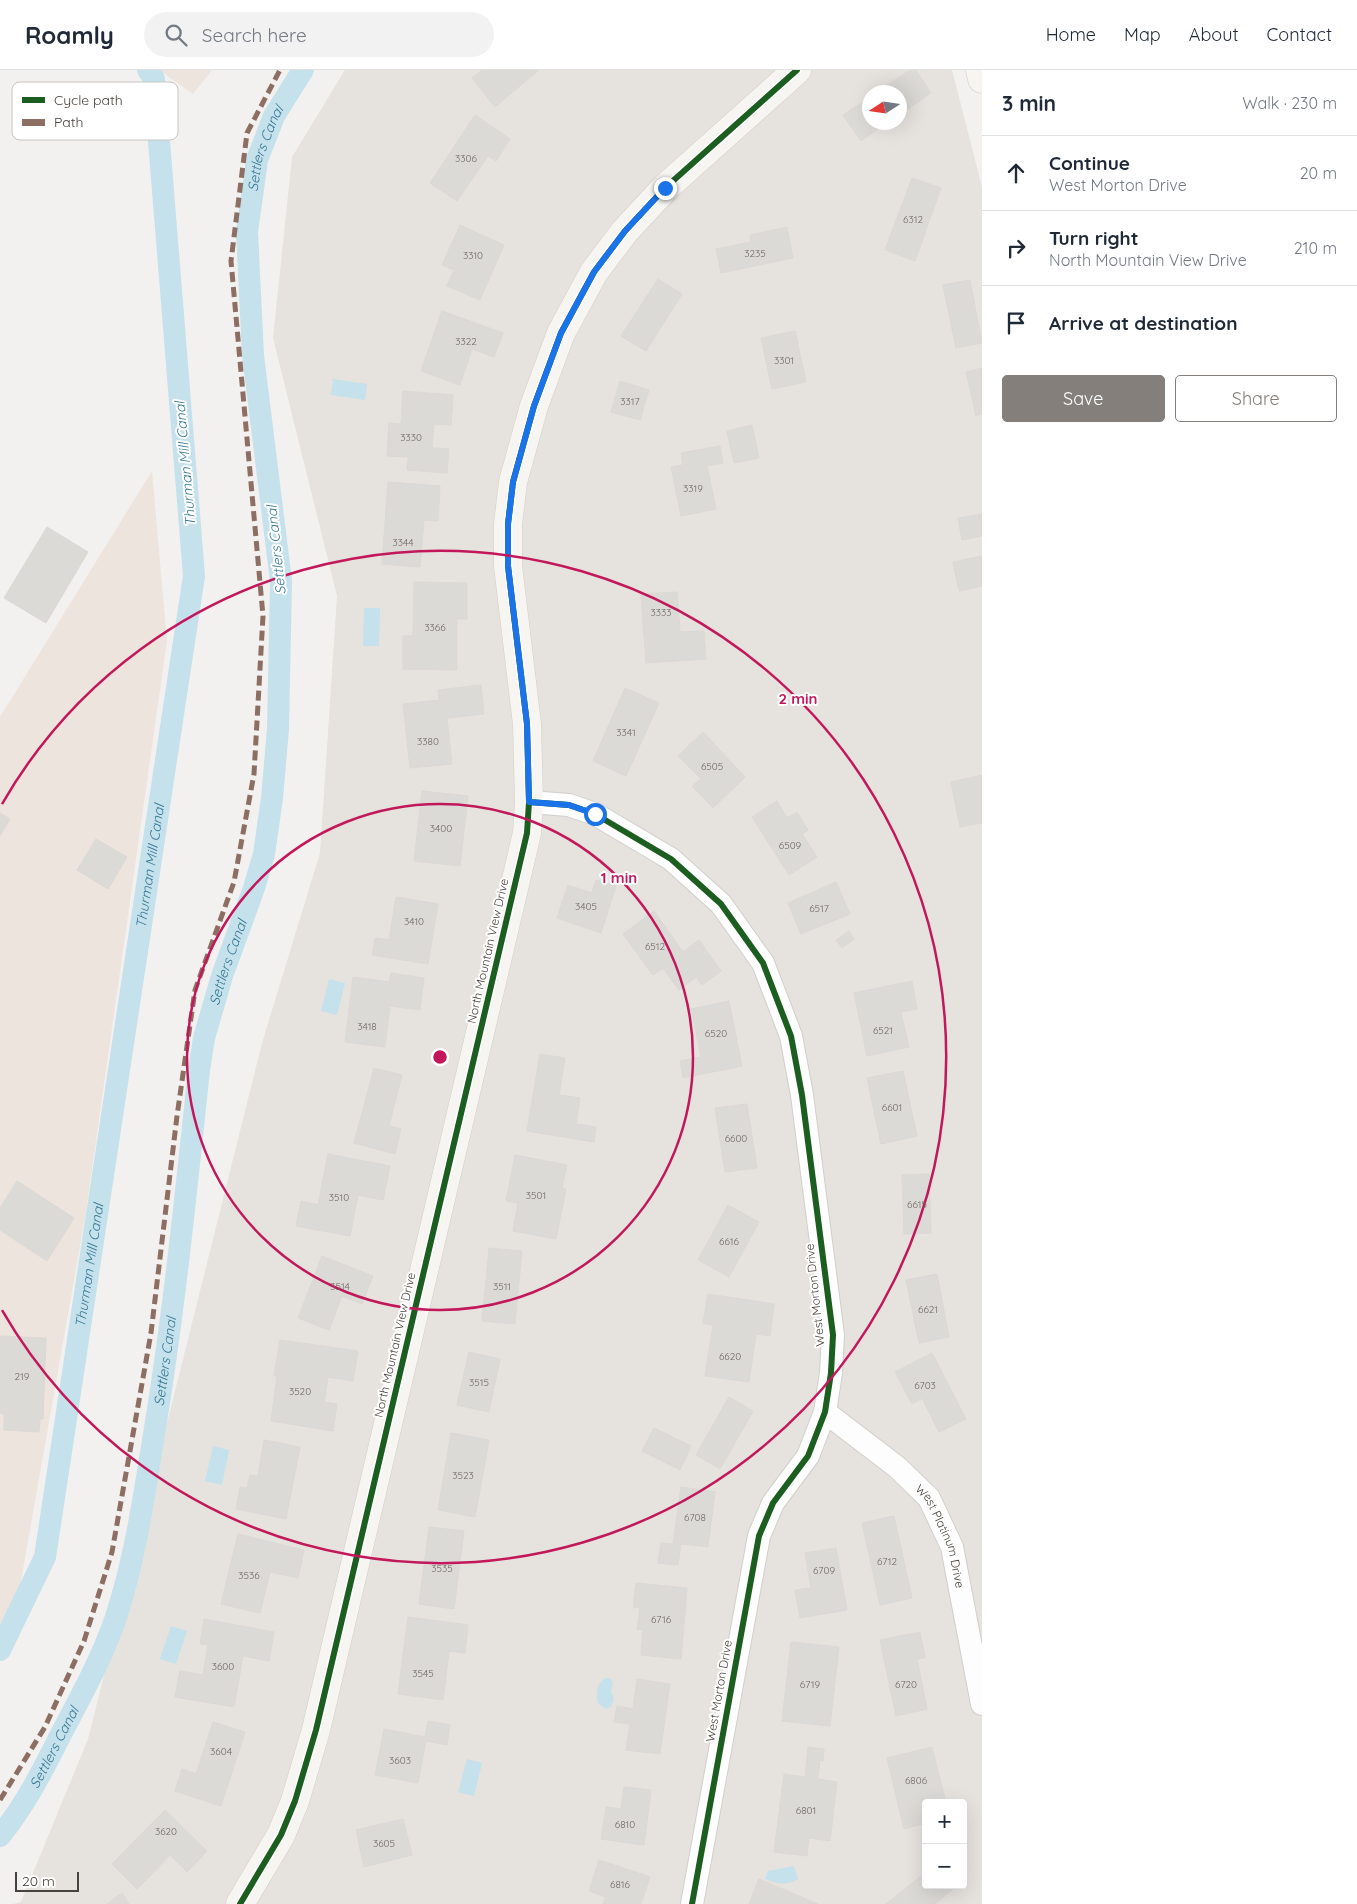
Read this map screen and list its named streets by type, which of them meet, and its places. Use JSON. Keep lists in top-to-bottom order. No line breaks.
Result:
{"streets":{"street":["North Mountain View Drive","West Morton Drive","West Platinum Drive"]},"crossings":[["North Mountain View Drive","West Morton Drive"],["West Morton Drive","West Platinum Drive"]],"water":["Settlers Canal","Thurman Mill Canal"],"house_numbers":["3306","6312","3235","3310","3322","3301","3317","3330","3319","3344","3333","3366","3341","3380","6505","3400","6509","3405","6517","3410","6512","3418","6521","6520","6601","6600","3501","3510","6615","6616","3514","3511","6621","6620","219","3515","6703","3520","3523","6708","6712","3535","6709","3536","6716","3600","3545","6719","6720","3604","3603","6806","6801","6810","3620","3605","6816"],"legend":["Cycle path","Path"],"scale_bar":"20 m","north":"left","page":{"header":"Roamly","search":"Search here","nav":["Home","Map","About","Contact"],"heading":["3 min","Walk · 230 m"],"list":[["Continue","West Morton Drive","20 m"],["Turn right","North Mountain View Drive","210 m"],"Arrive at destination"],"buttons":["Save","Share"],"map_buttons":["+","−"],"scale":"20 m"},"rings":["2 min","1 min"]}
